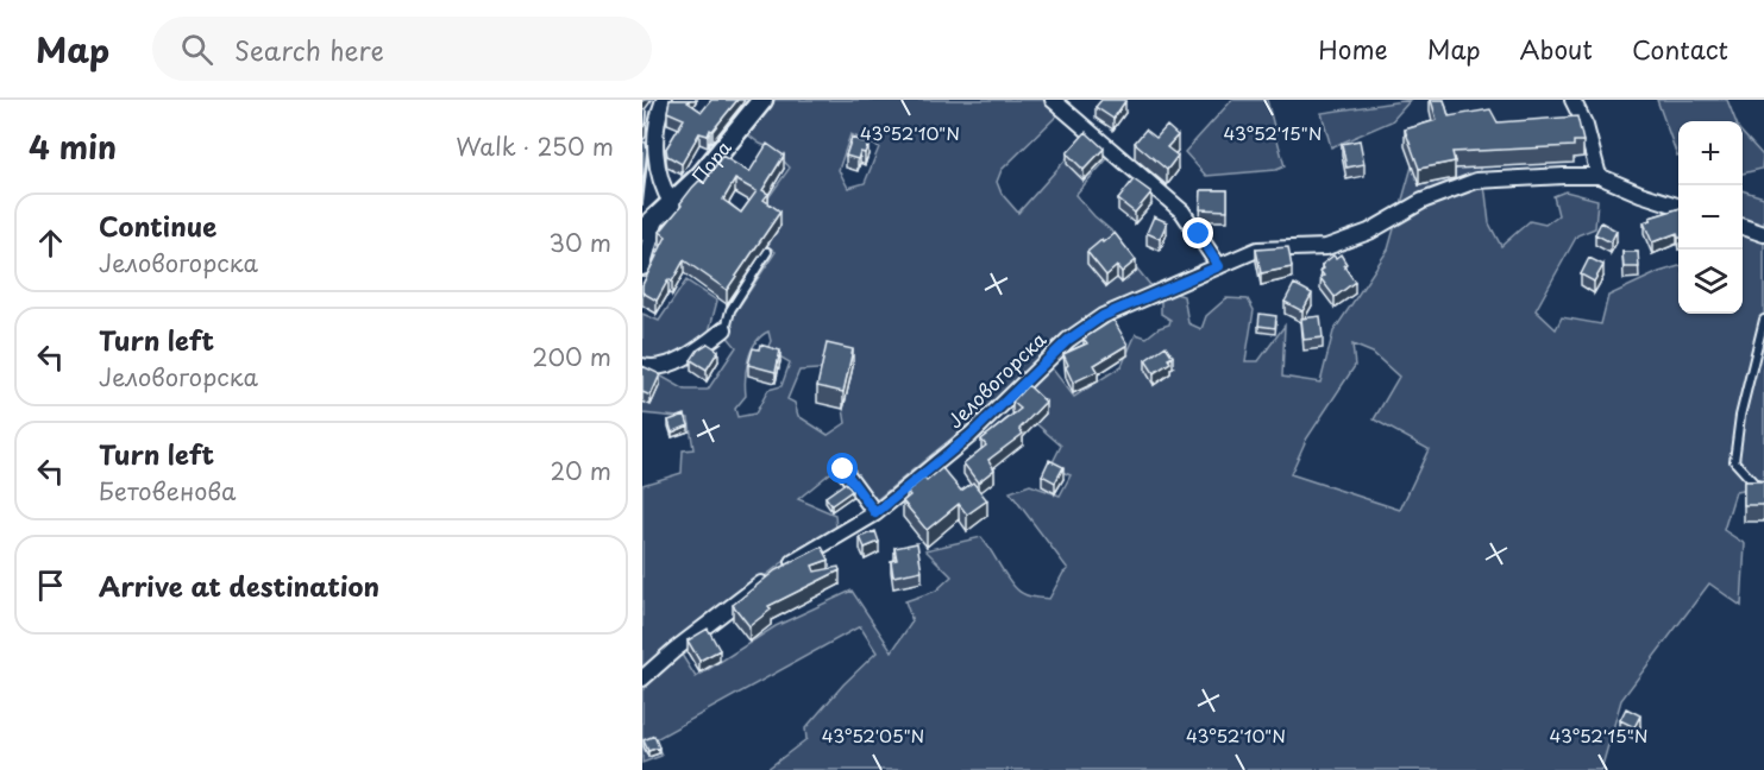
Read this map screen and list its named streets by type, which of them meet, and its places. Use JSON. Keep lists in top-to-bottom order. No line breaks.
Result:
{"streets":{"street":["Пора","Јеловогорска"]},"page":{"header":"Map","search":"Search here","nav":["Home","Map","About","Contact"],"heading":["4 min","Walk · 250 m"],"map_buttons":["+","−"],"list":[["Continue","Јеловогорска","30 m"],["Turn left","Јеловогорска","200 m"],["Turn left","Бетовенова","20 m"],"Arrive at destination"]},"coordinates":["43°52'10\"N","43°52'15\"N","43°52'05\"N"]}
